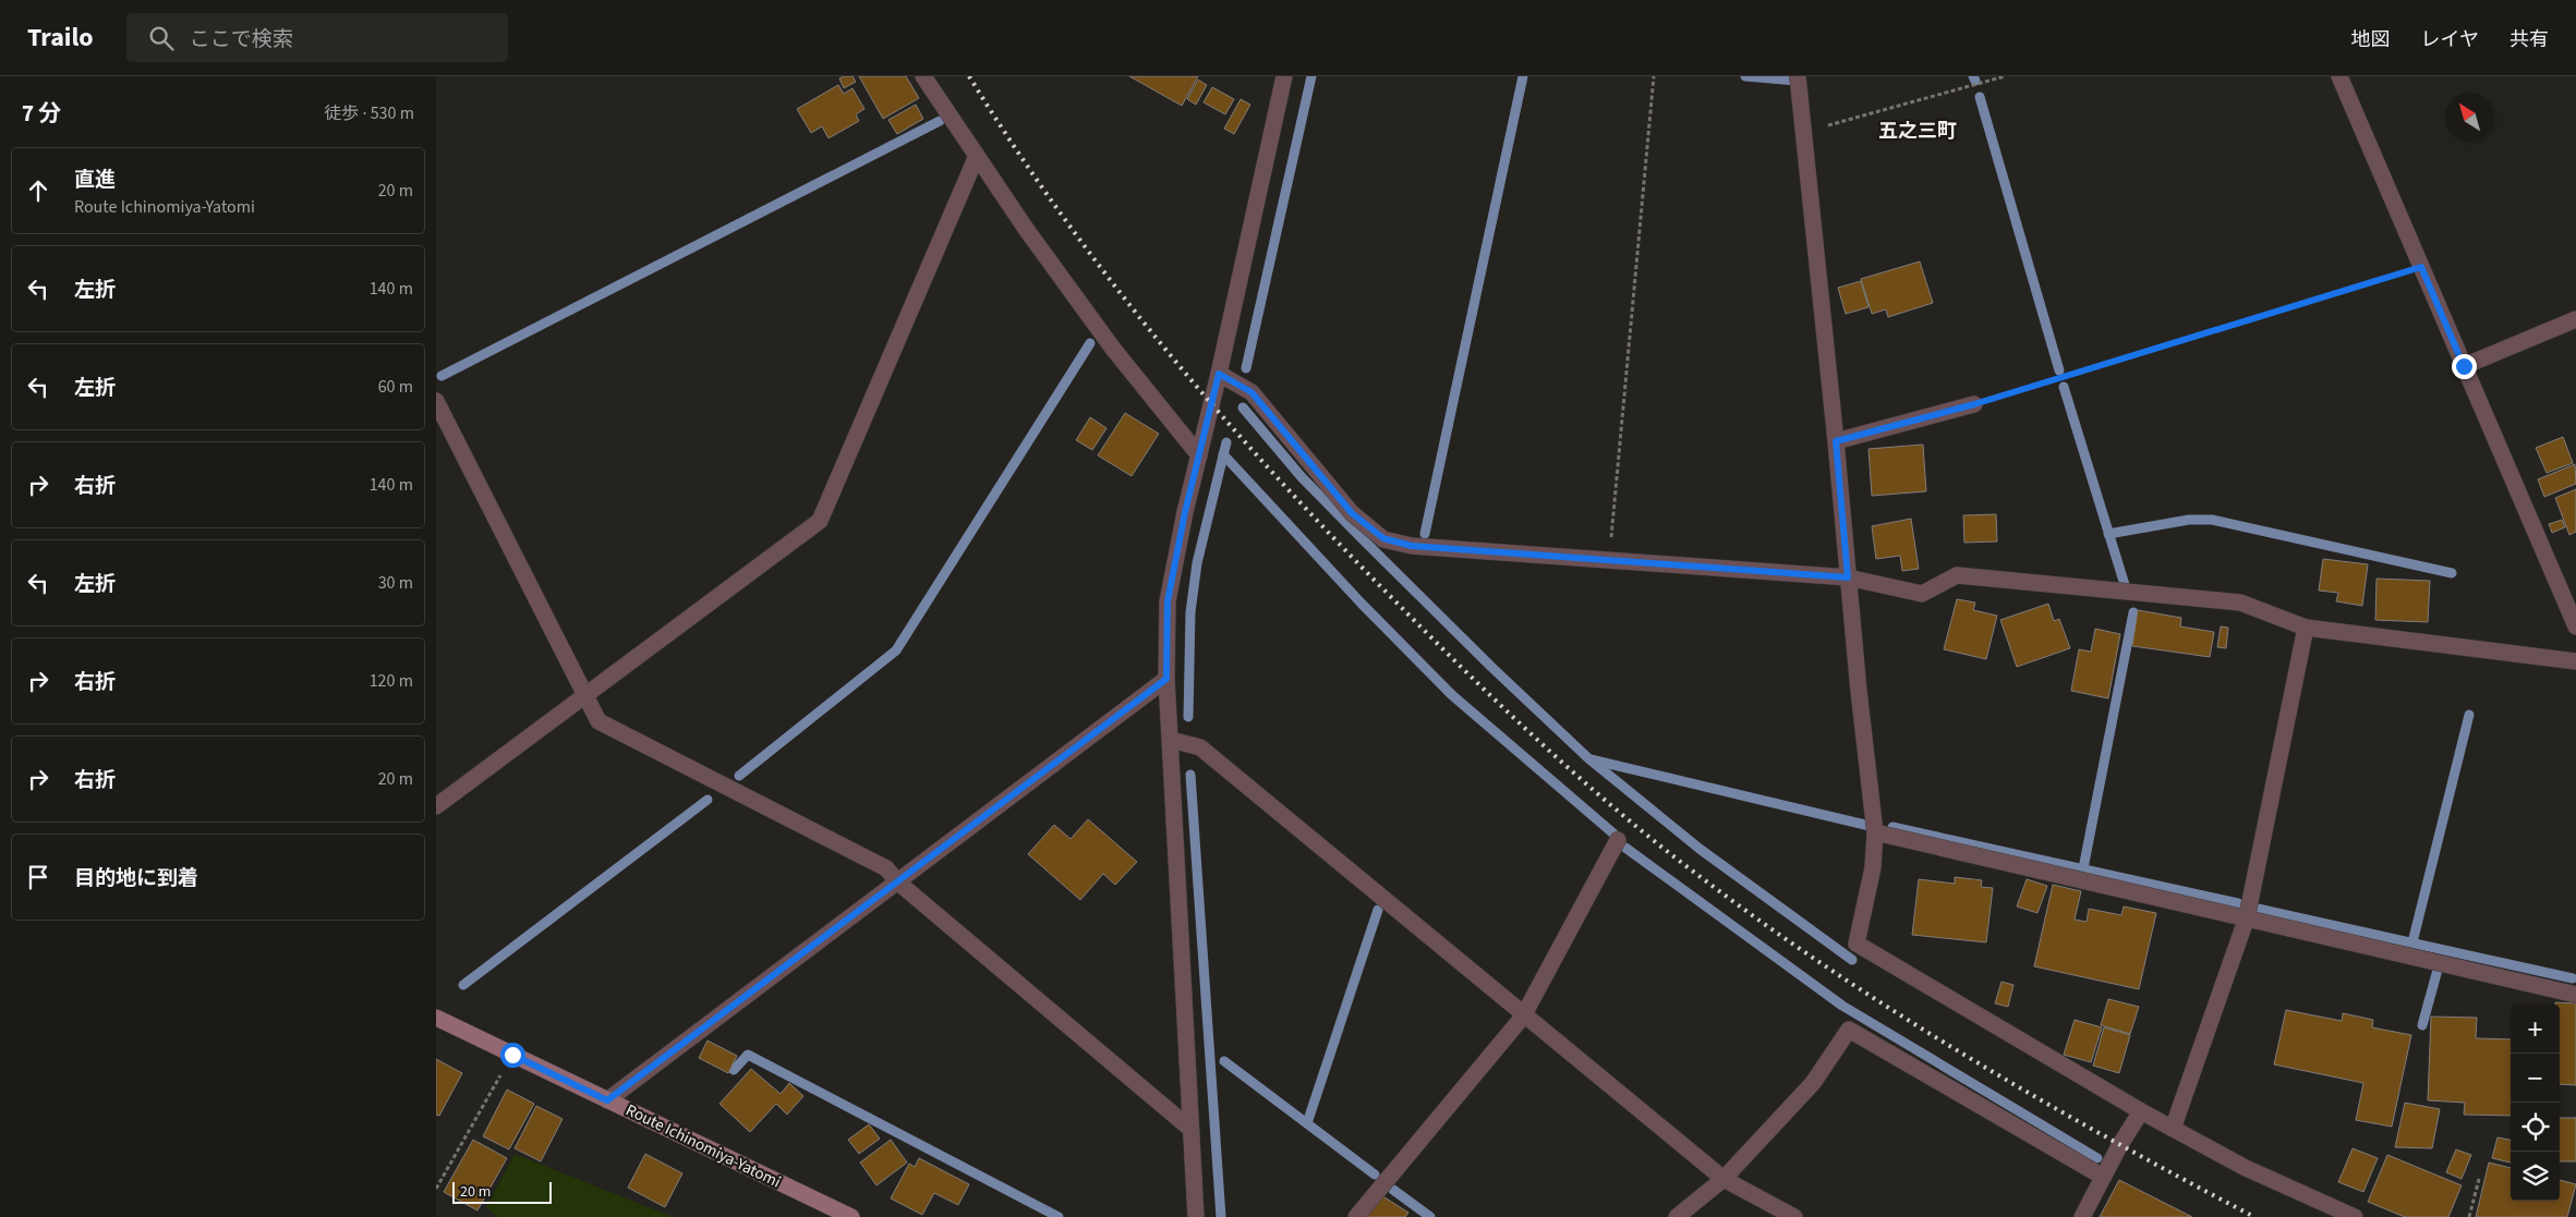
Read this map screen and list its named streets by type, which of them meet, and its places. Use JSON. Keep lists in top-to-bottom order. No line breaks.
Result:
{"streets":{"main road":["Route Ichinomiya-Yatomi"]},"districts":["五之三町"],"scale_bar":"20 m","north":"top left","page":{"header":"Trailo","search":"ここで検索","nav":["地図","レイヤ","共有"],"heading":["7 分","徒歩 · 530 m"],"list":[["直進","Route Ichinomiya-Yatomi","20 m"],["左折","140 m"],["左折","60 m"],["右折","140 m"],["左折","30 m"],["右折","120 m"],["右折","20 m"],"目的地に到着"],"map_buttons":["+","−"],"scale":"20 m"}}
